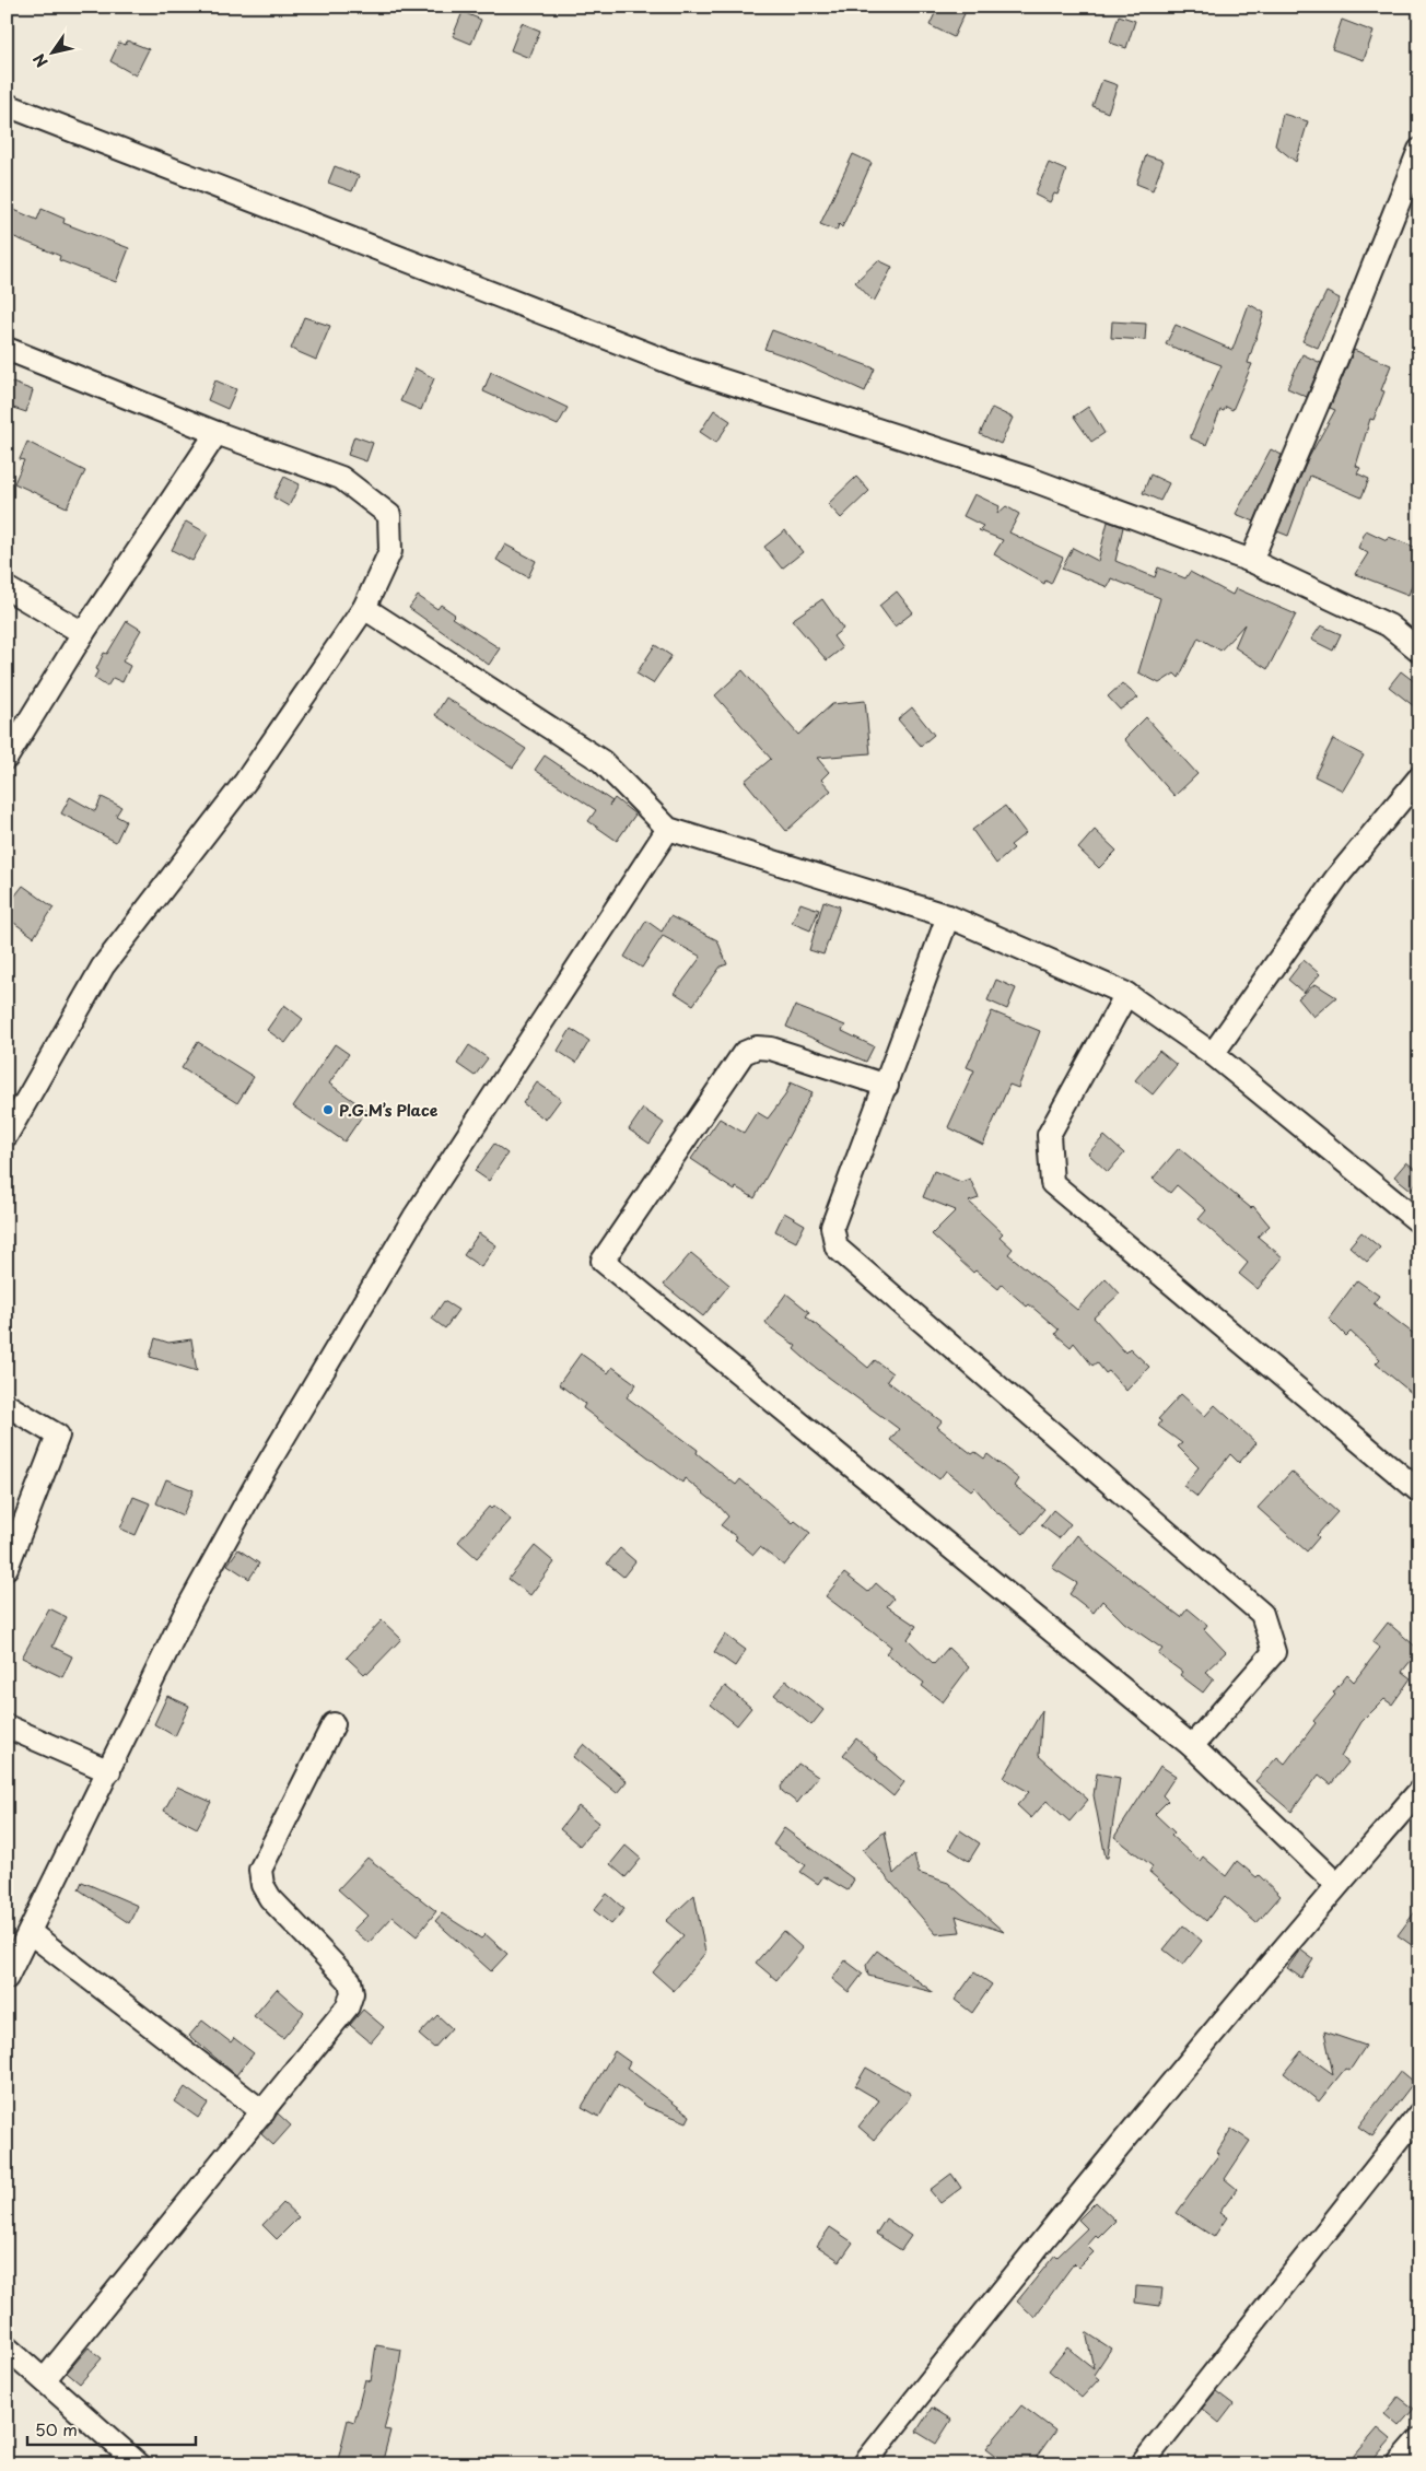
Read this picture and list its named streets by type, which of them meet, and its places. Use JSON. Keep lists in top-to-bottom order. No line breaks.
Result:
{"places":["P.G.M’s Place"],"scale_bar":"50 m","north":"bottom left"}
